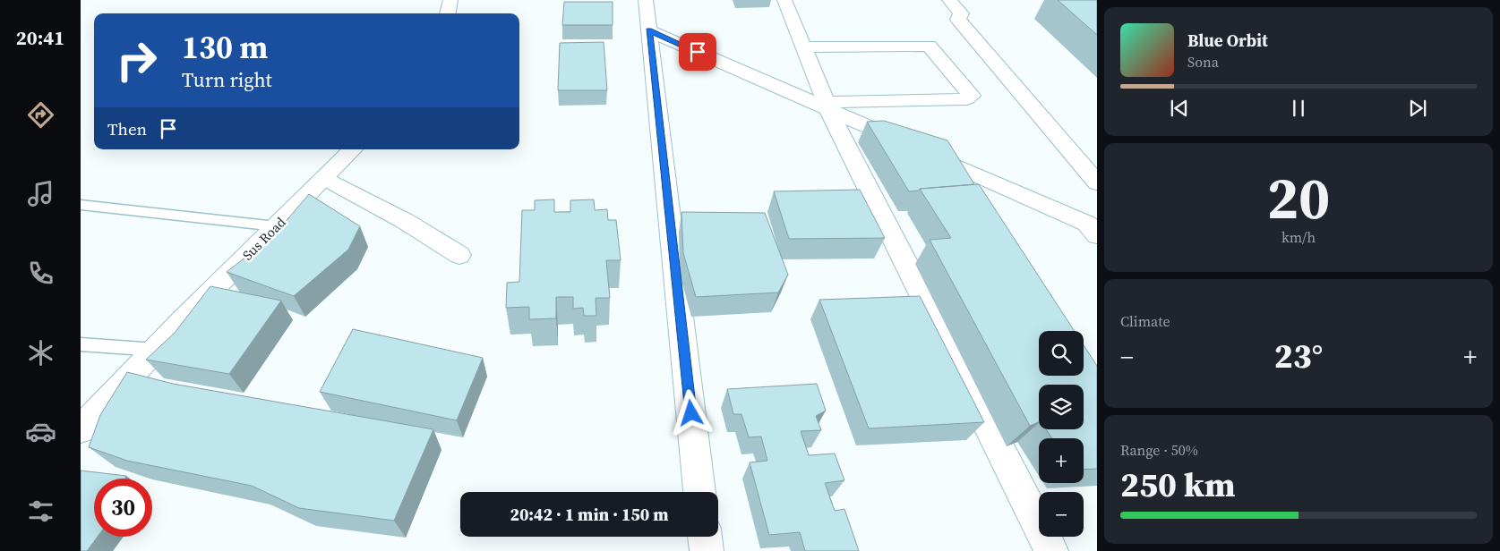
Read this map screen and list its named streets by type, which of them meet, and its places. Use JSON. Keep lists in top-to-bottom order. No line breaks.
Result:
{"streets":{"street":["Sus Road"]},"page":{"tabs":"20:41","turn":["130 m","Turn right"],"song":["Blue Orbit","Sona"],"then":"Then","tile":[["20","km/h"],"Climate",["Range · 50%","250 km"]],"map_buttons":["+","−"],"heat":["−","23°","+"],"limit":"30","trip":"20:42 · 1 min · 150 m"}}
